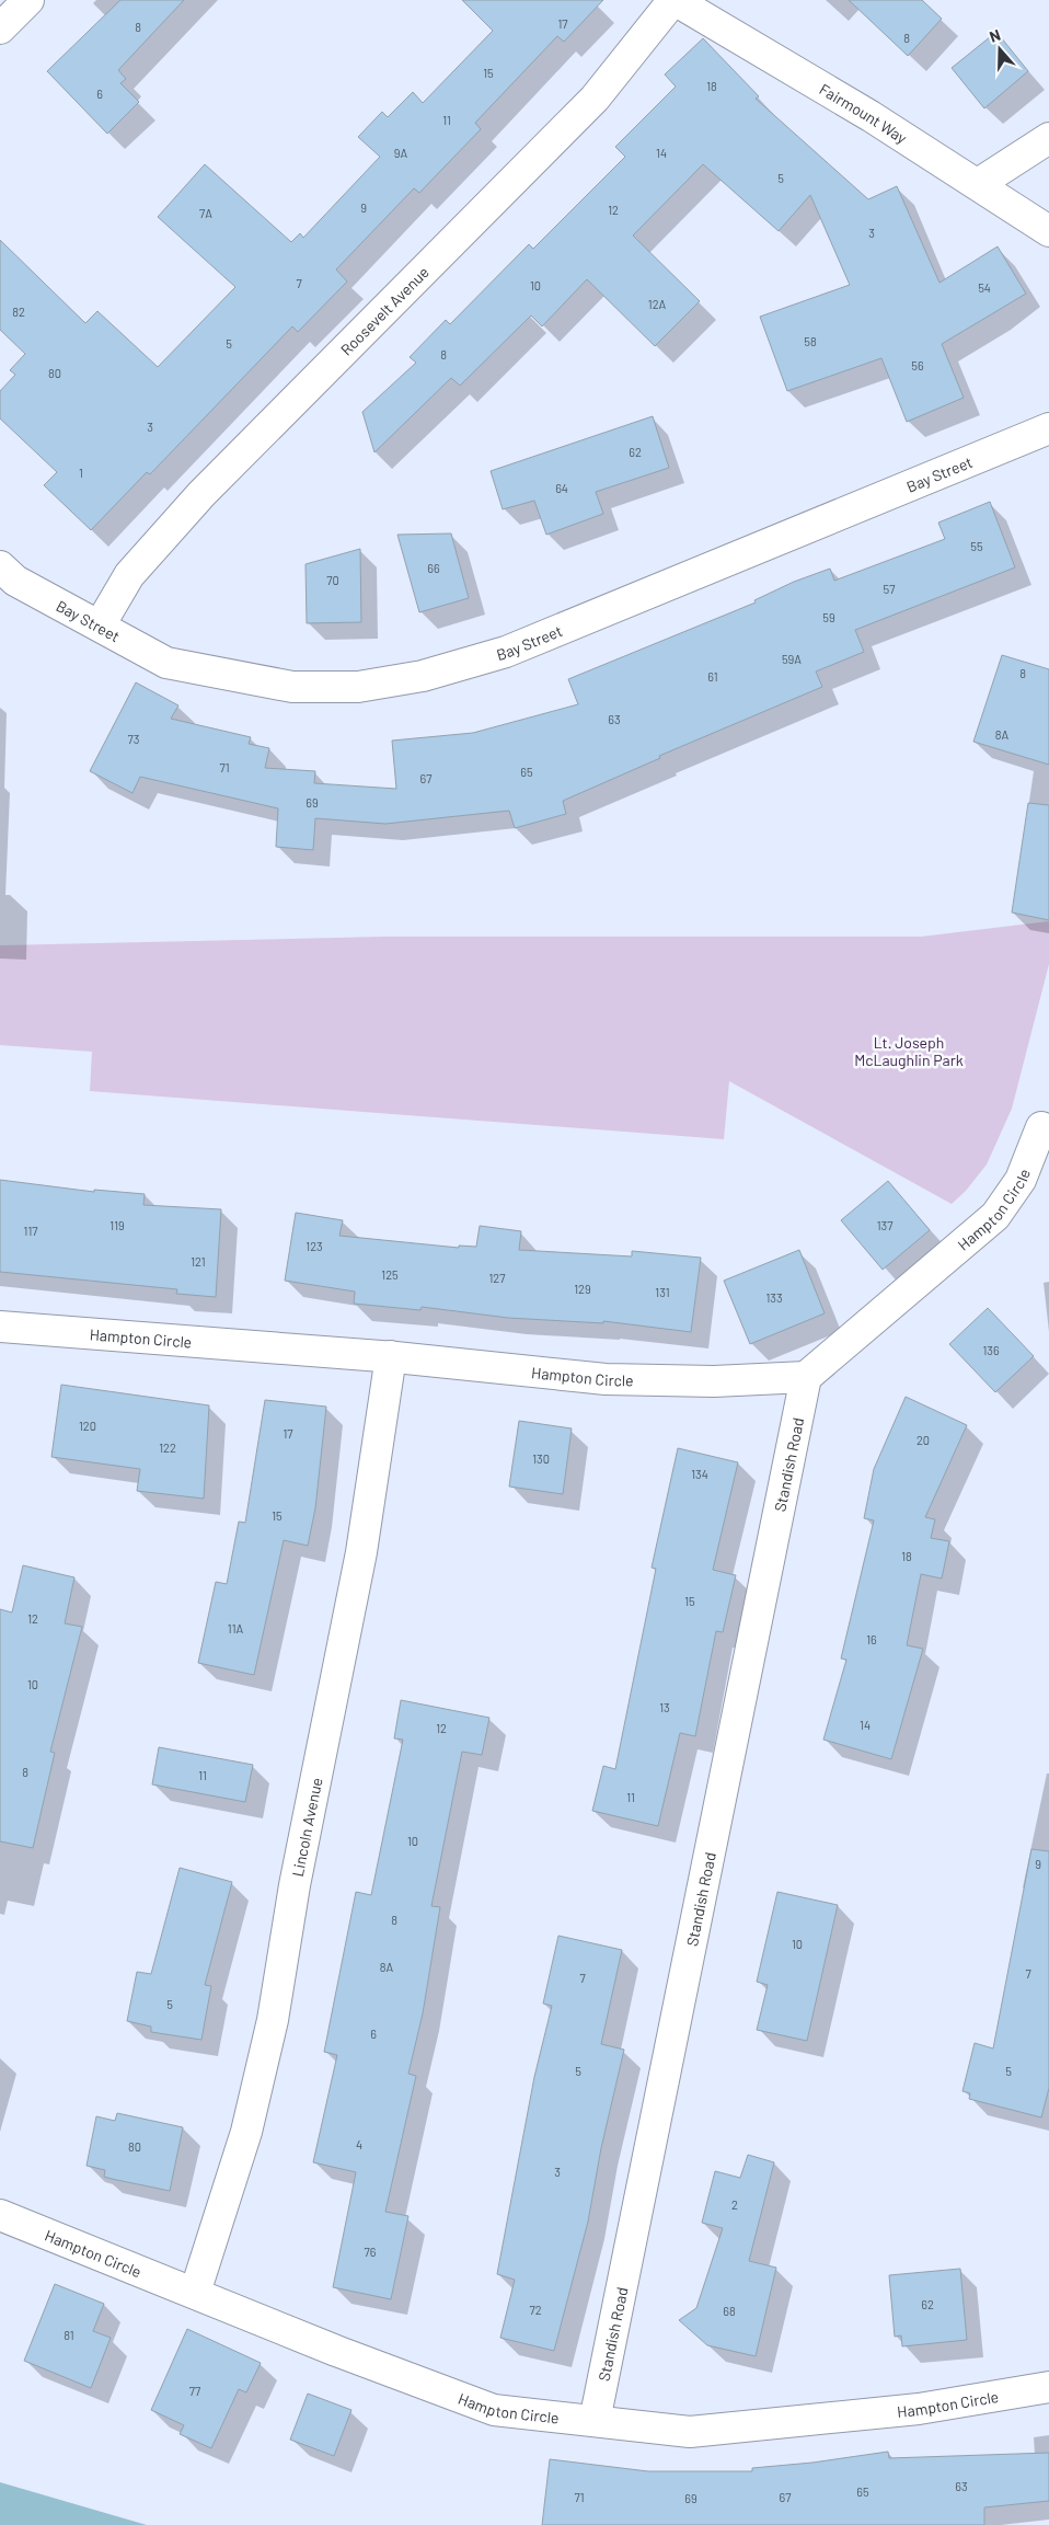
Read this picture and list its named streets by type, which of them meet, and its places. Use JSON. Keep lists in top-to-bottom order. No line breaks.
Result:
{"streets":{"street":["Fairmount Way","Roosevelt Avenue","Bay Street","Hampton Circle","Standish Road","Lincoln Avenue"]},"crossings":[["Fairmount Way","Roosevelt Avenue"],["Roosevelt Avenue","Bay Street"],["Hampton Circle","Standish Road"],["Hampton Circle","Lincoln Avenue"]],"parks":["Lt. Joseph McLaughlin Park"],"house_numbers":["17","8","8","15","18","6","11","9A","14","5","9","12","7A","3","7","10","54","12A","82","58","5","8","56","80","3","62","1","64","55","66","70","57","59","59A","8","61","63","8A","73","71","65","67","69","119","137","117","123","121","125","127","129","131","133","136","120","17","20","122","130","134","15","18","15","12","11A","16","10","13","14","12","8","11","11","10","9","8","10","8A","7","7","5","6","5","5","4","80","3","2","76","62","72","68","81","77","63","65","71","67","69"],"north":"top"}
